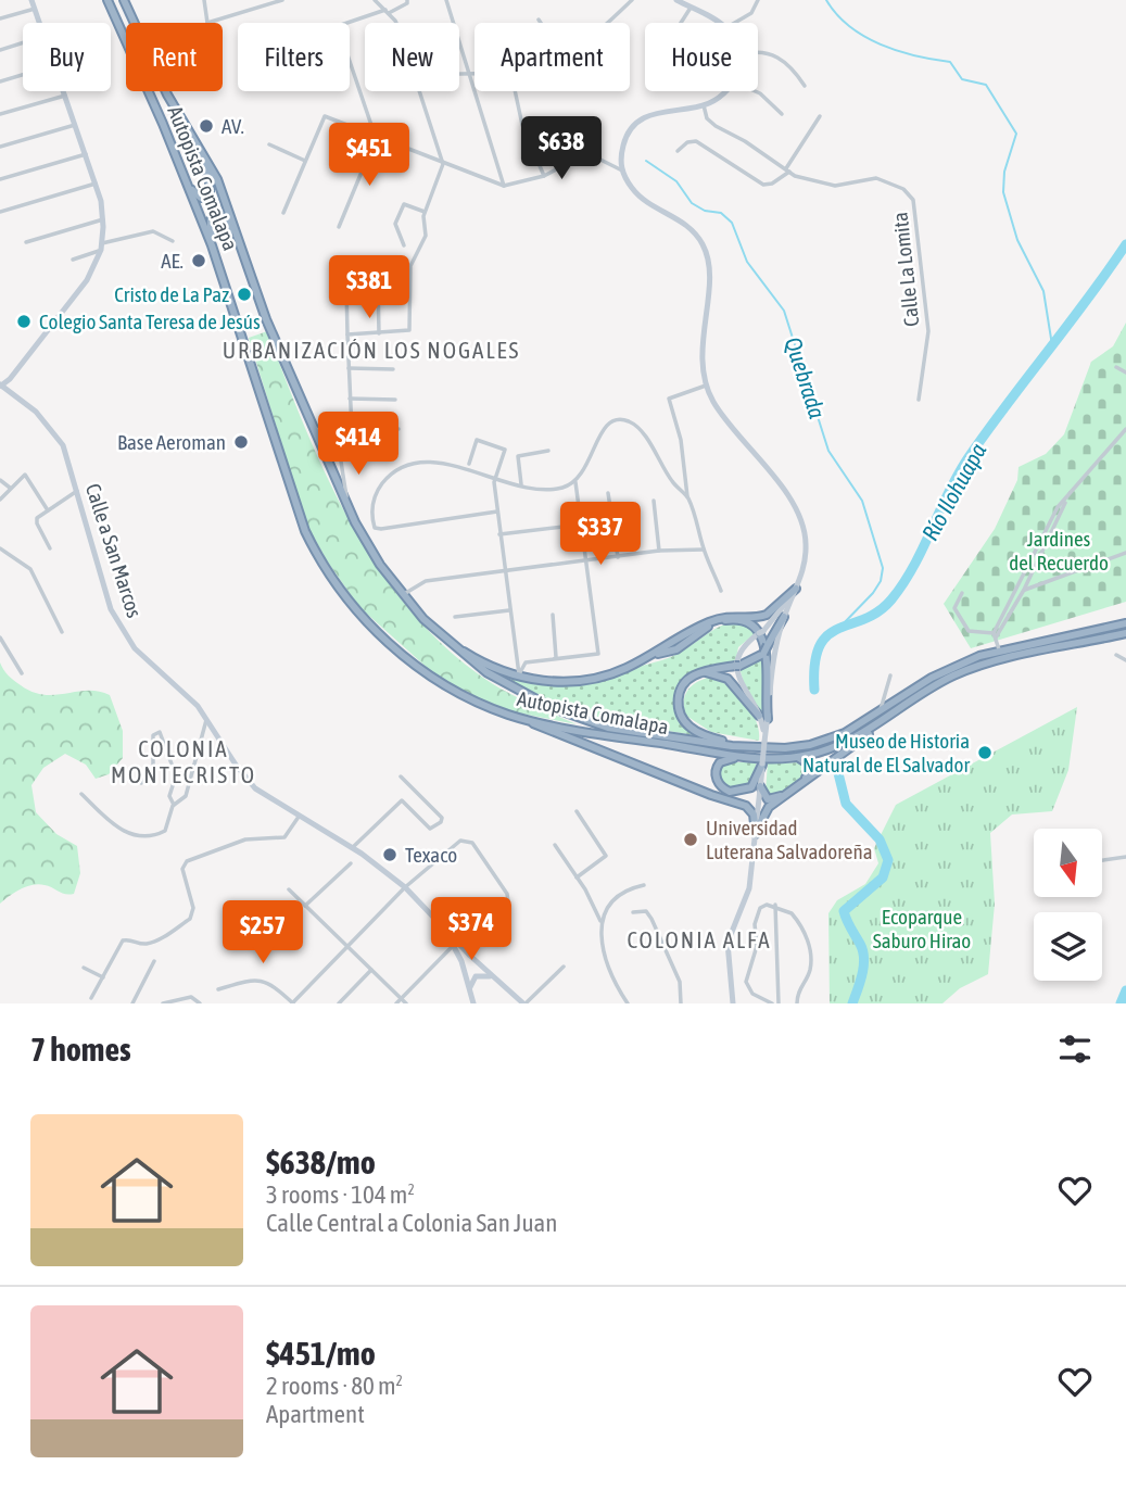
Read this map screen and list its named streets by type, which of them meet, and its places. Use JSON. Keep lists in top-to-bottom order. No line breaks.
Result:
{"streets":{"highway":["Autopista Comalapa"],"main road":["Calle a San Marcos"],"street":["Calle La Lomita"]},"districts":["URBANIZACIÓN LOS NOGALES","COLONIA MONTECRISTO","COLONIA ALFA"],"water":["Quebrada","Río Ilohuapa"],"parks":["Jardines del Recuerdo","Ecoparque Saburo Hirao"],"places":["AV.","AE.","Cristo de La Paz","Colegio Santa Teresa de Jesús","Base Aeroman","Museo de Historia Natural de El Salvador","Universidad Luterana Salvadoreña","Texaco"],"north":"bottom","page":{"chip":["Buy","Rent","Filters","New","Apartment","House"],"price":["$638","$451","$381","$414","$337","$374","$257"],"heading":"7 homes","list":[{"name":"$638/mo","note":"3 rooms · 104 m² · Calle Central a Colonia San Juan"},{"name":"$451/mo","note":"2 rooms · 80 m² · Apartment"}]}}
